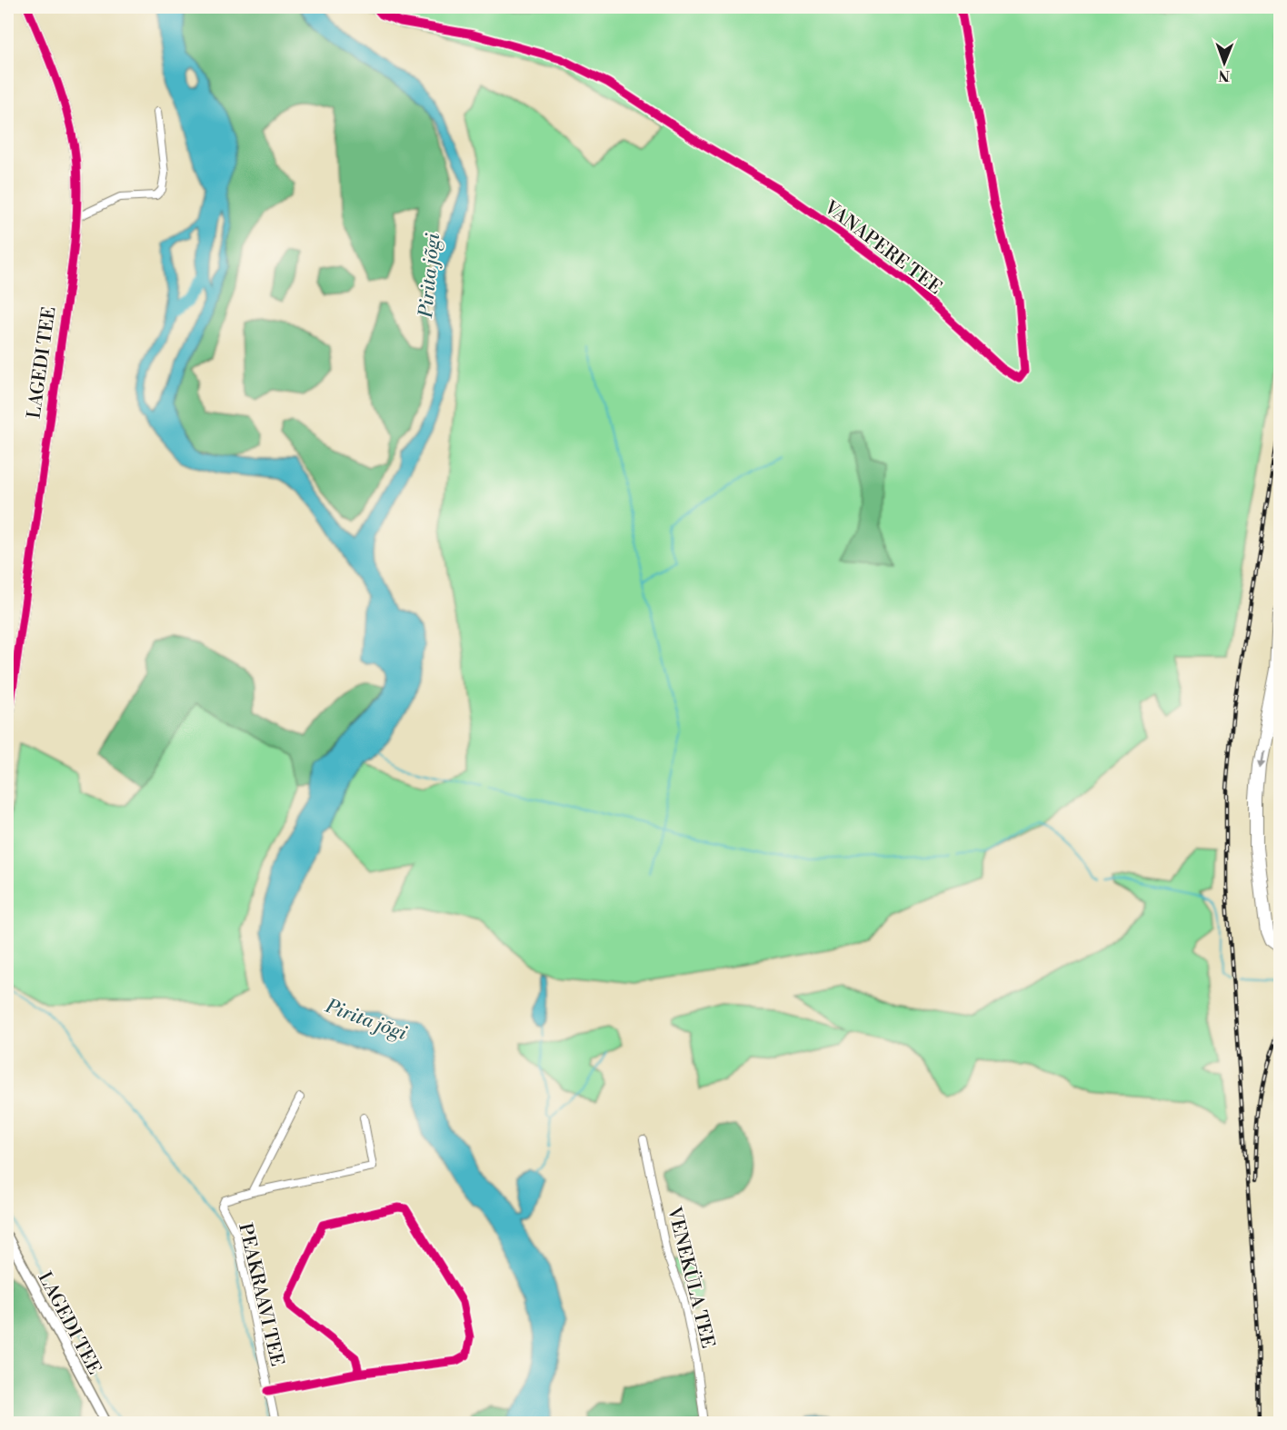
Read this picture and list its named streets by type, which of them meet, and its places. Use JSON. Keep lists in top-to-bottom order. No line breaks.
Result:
{"streets":{"street":["VANAPERE TEE","LAGEDI TEE","VENEKÜLA TEE","PEAKRAAVI TEE"]},"water":["Pirita jõgi"],"north":"bottom"}
